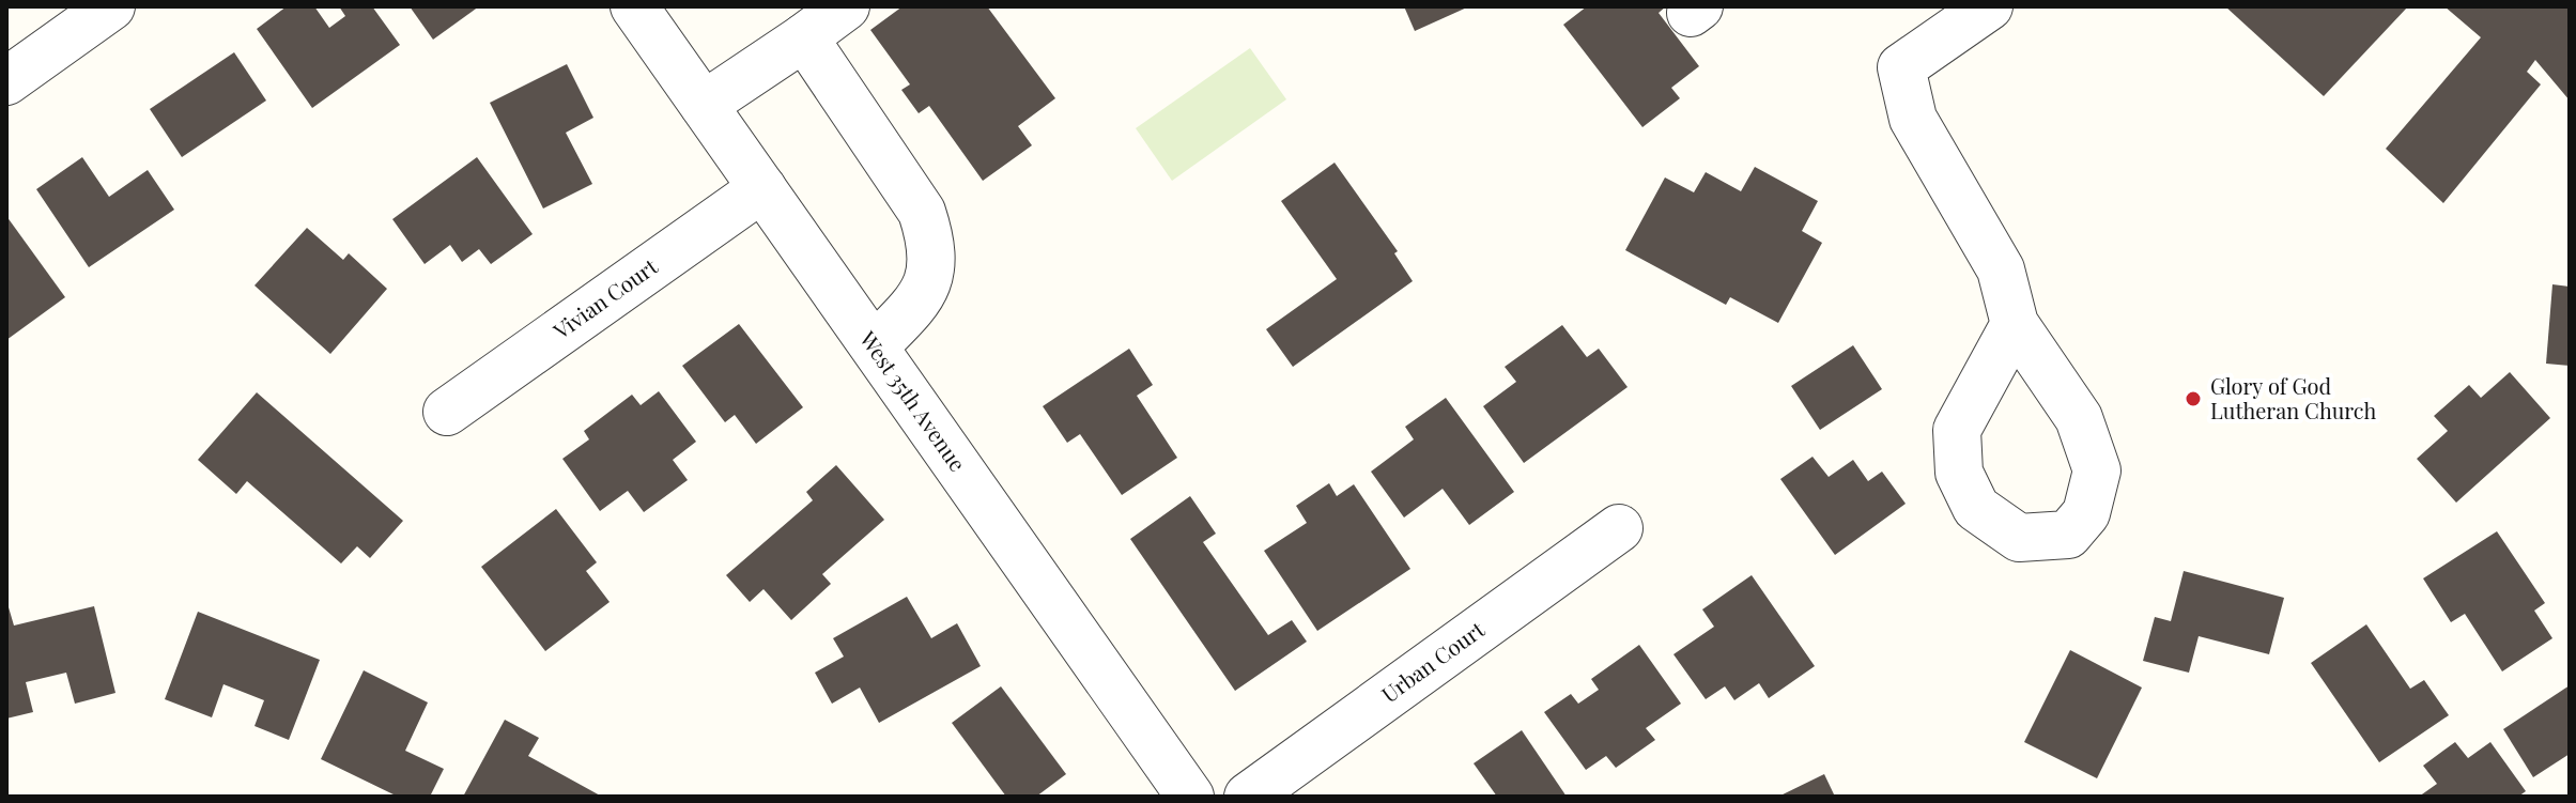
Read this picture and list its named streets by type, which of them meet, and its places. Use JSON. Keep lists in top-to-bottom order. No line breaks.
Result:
{"streets":{"street":["Vivian Court","West 35th Avenue","Urban Court"]},"crossings":[["Vivian Court","West 35th Avenue"]],"places":["Glory of God Lutheran Church"]}
